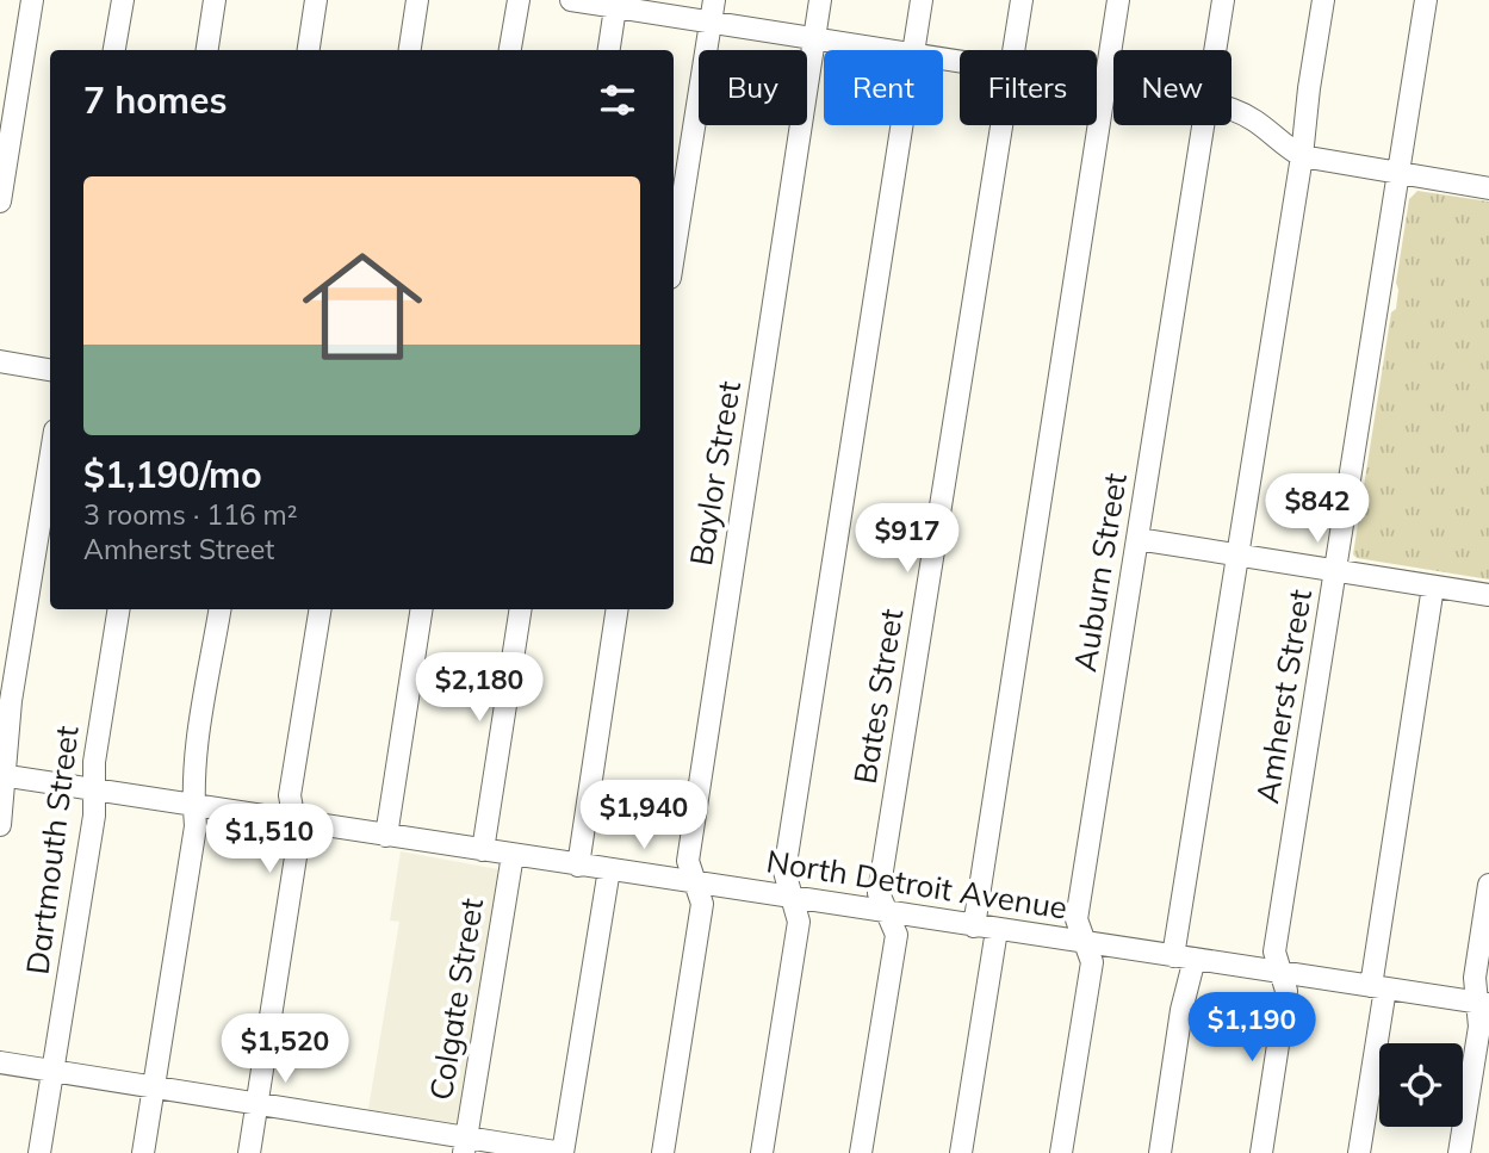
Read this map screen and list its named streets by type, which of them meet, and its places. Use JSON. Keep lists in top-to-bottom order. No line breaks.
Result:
{"streets":{"street":["Baylor Street","Auburn Street","Bates Street","Amherst Street","Dartmouth Street","North Detroit Avenue","Colgate Street"]},"crossings":[["Baylor Street","North Detroit Avenue"],["Auburn Street","North Detroit Avenue"],["Bates Street","North Detroit Avenue"],["Amherst Street","North Detroit Avenue"],["Dartmouth Street","North Detroit Avenue"],["North Detroit Avenue","Colgate Street"]],"page":{"chip":["Buy","Rent","Filters","New"],"heading":"7 homes","list":[{"name":"$1,190/mo","note":"3 rooms · 116 m² · Amherst Street"}],"price":["$842","$917","$2,180","$1,940","$1,510","$1,190","$1,520"]}}
